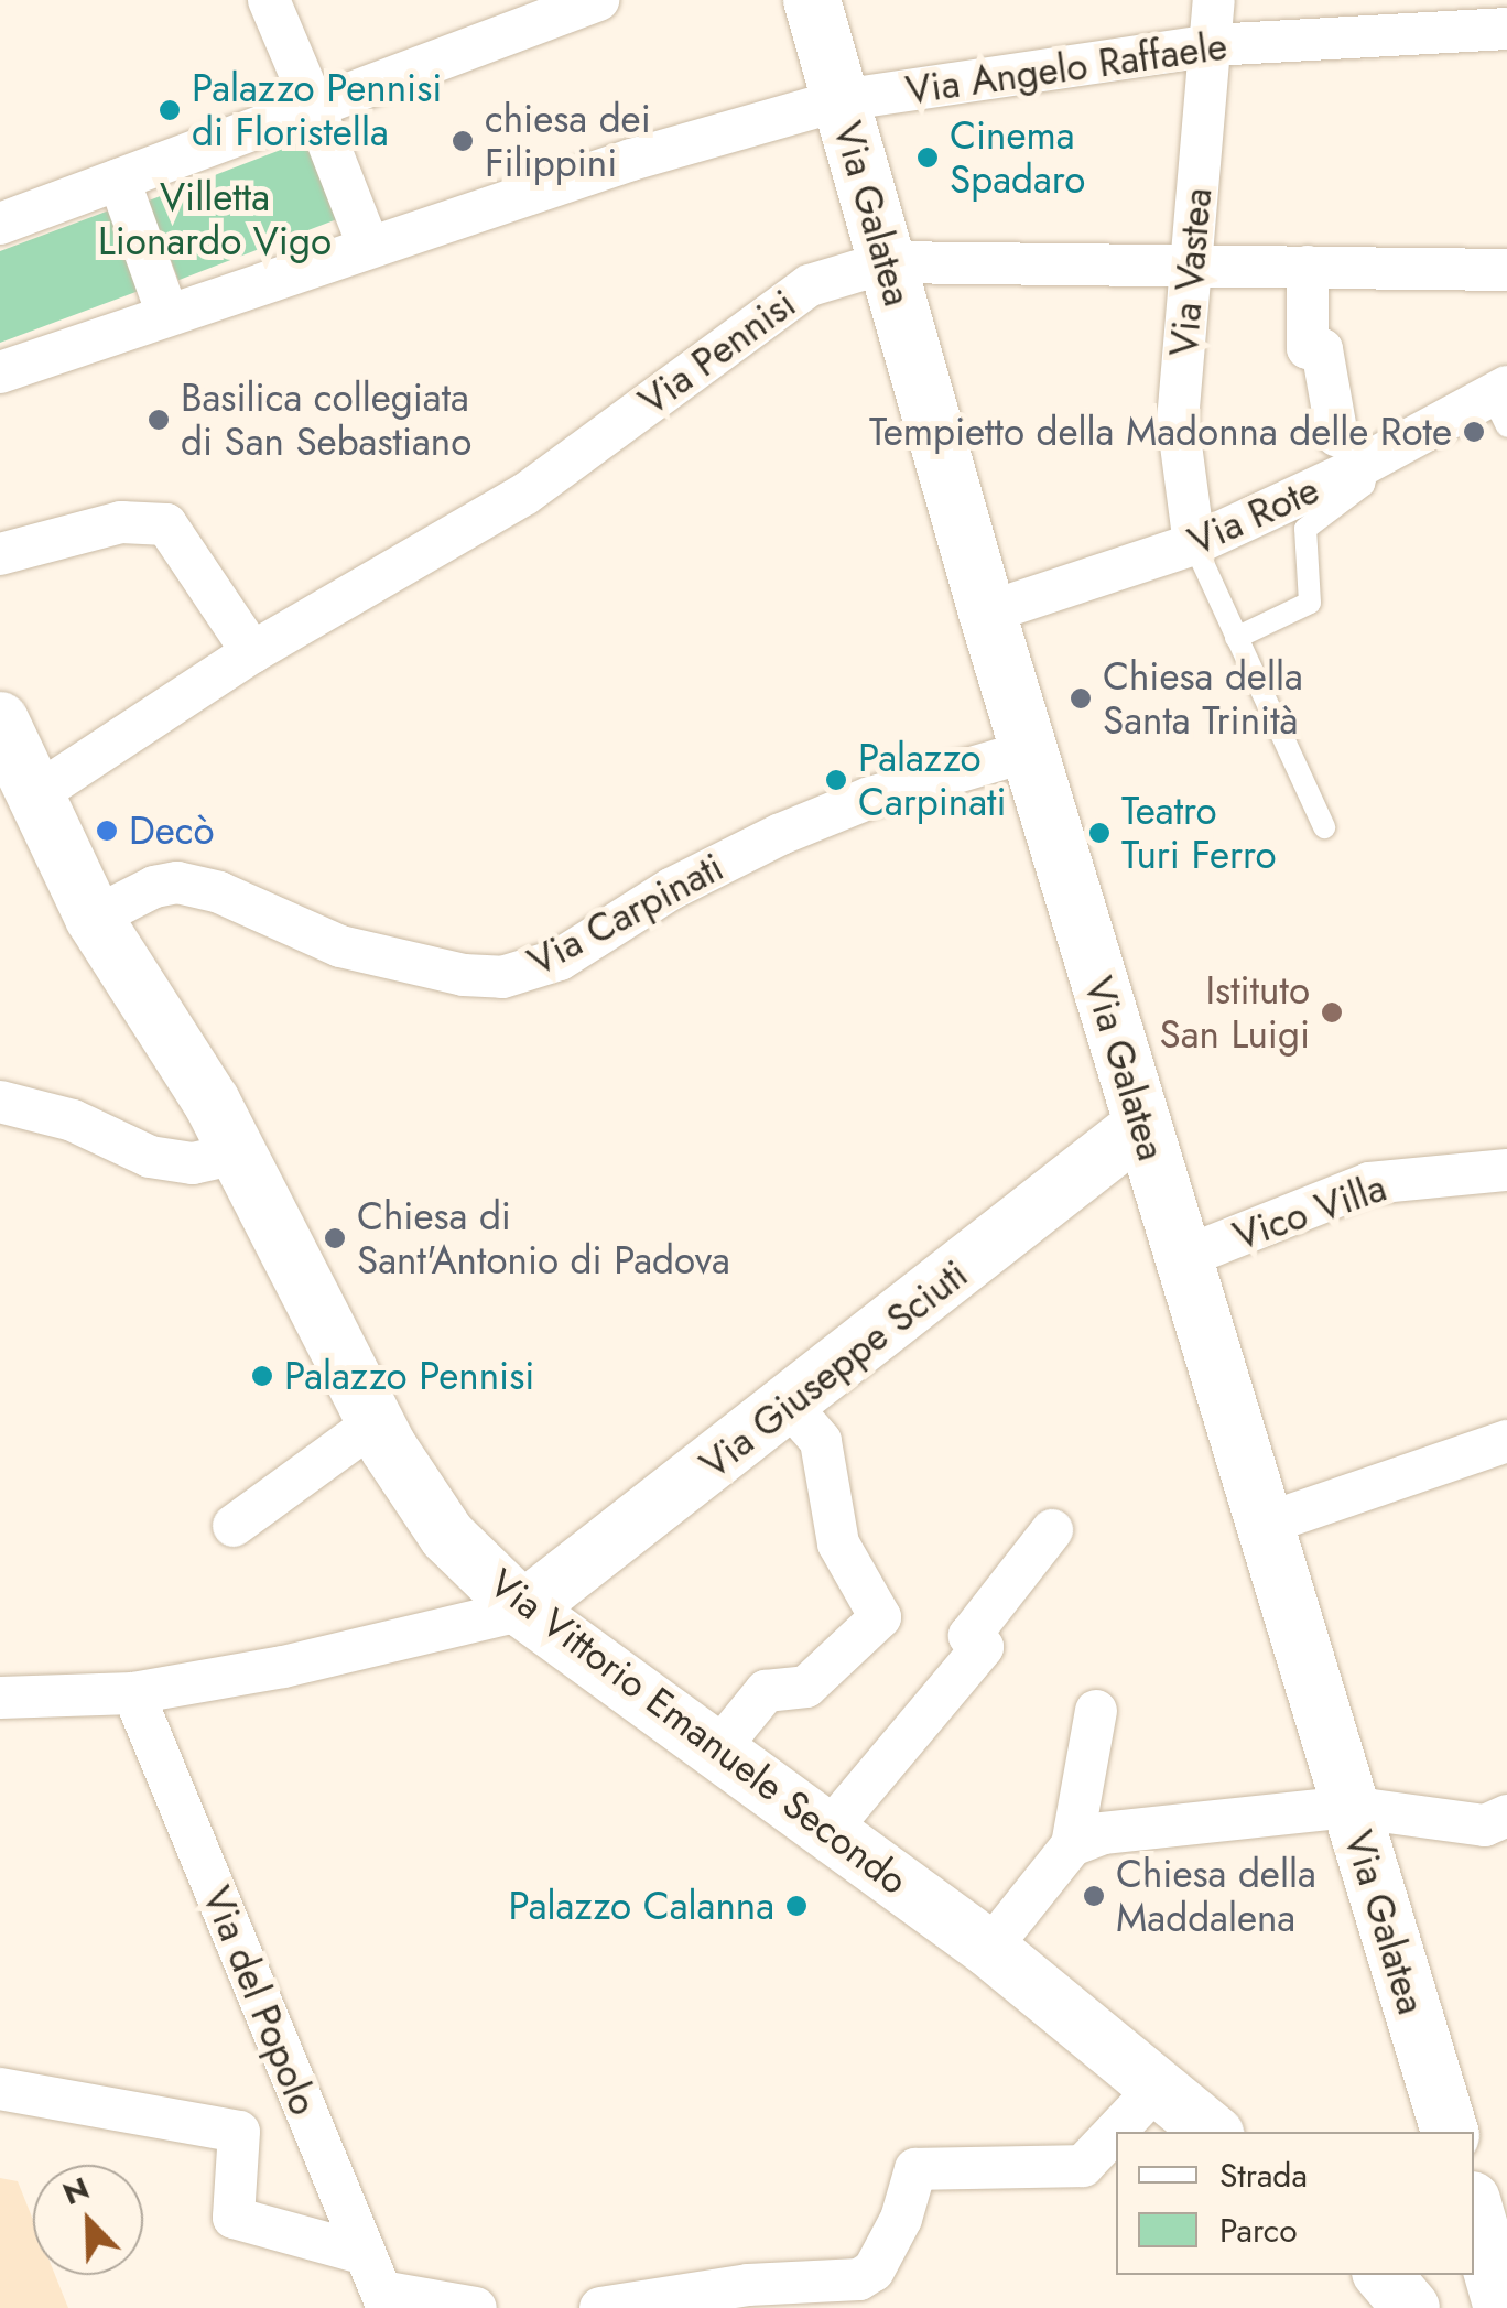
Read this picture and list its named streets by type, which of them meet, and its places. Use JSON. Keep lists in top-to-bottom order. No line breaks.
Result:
{"streets":{"street":["Via Angelo Raffaele","Via Galatea","Via Vastea","Via Pennisi","Via Rote","Via Carpinati","Vico Villa","Via Giuseppe Sciuti","Via Vittorio Emanuele Secondo","Via del Popolo"]},"crossings":[["Via Angelo Raffaele","Via Galatea"],["Via Angelo Raffaele","Via Vastea"],["Via Galatea","Via Pennisi"],["Via Galatea","Via Rote"],["Via Galatea","Via Carpinati"],["Via Galatea","Vico Villa"],["Via Galatea","Via Giuseppe Sciuti"],["Via Vastea","Via Pennisi"],["Via Vastea","Via Rote"],["Via Pennisi","Via Vittorio Emanuele Secondo"],["Via Carpinati","Via Vittorio Emanuele Secondo"],["Via Giuseppe Sciuti","Via Vittorio Emanuele Secondo"]],"parks":["Villetta Lionardo Vigo"],"places":["Palazzo Pennisi di Floristella","chiesa dei Filippini","Cinema Spadaro","Basilica collegiata di San Sebastiano","Tempietto della Madonna delle Rote","Chiesa della Santa Trinità","Palazzo Carpinati","Decò","Teatro Turi Ferro","Istituto San Luigi","Chiesa di Sant'Antonio di Padova","Palazzo Pennisi","Chiesa della Maddalena","Palazzo Calanna"],"legend":["Strada","Parco"],"north":"top left"}
